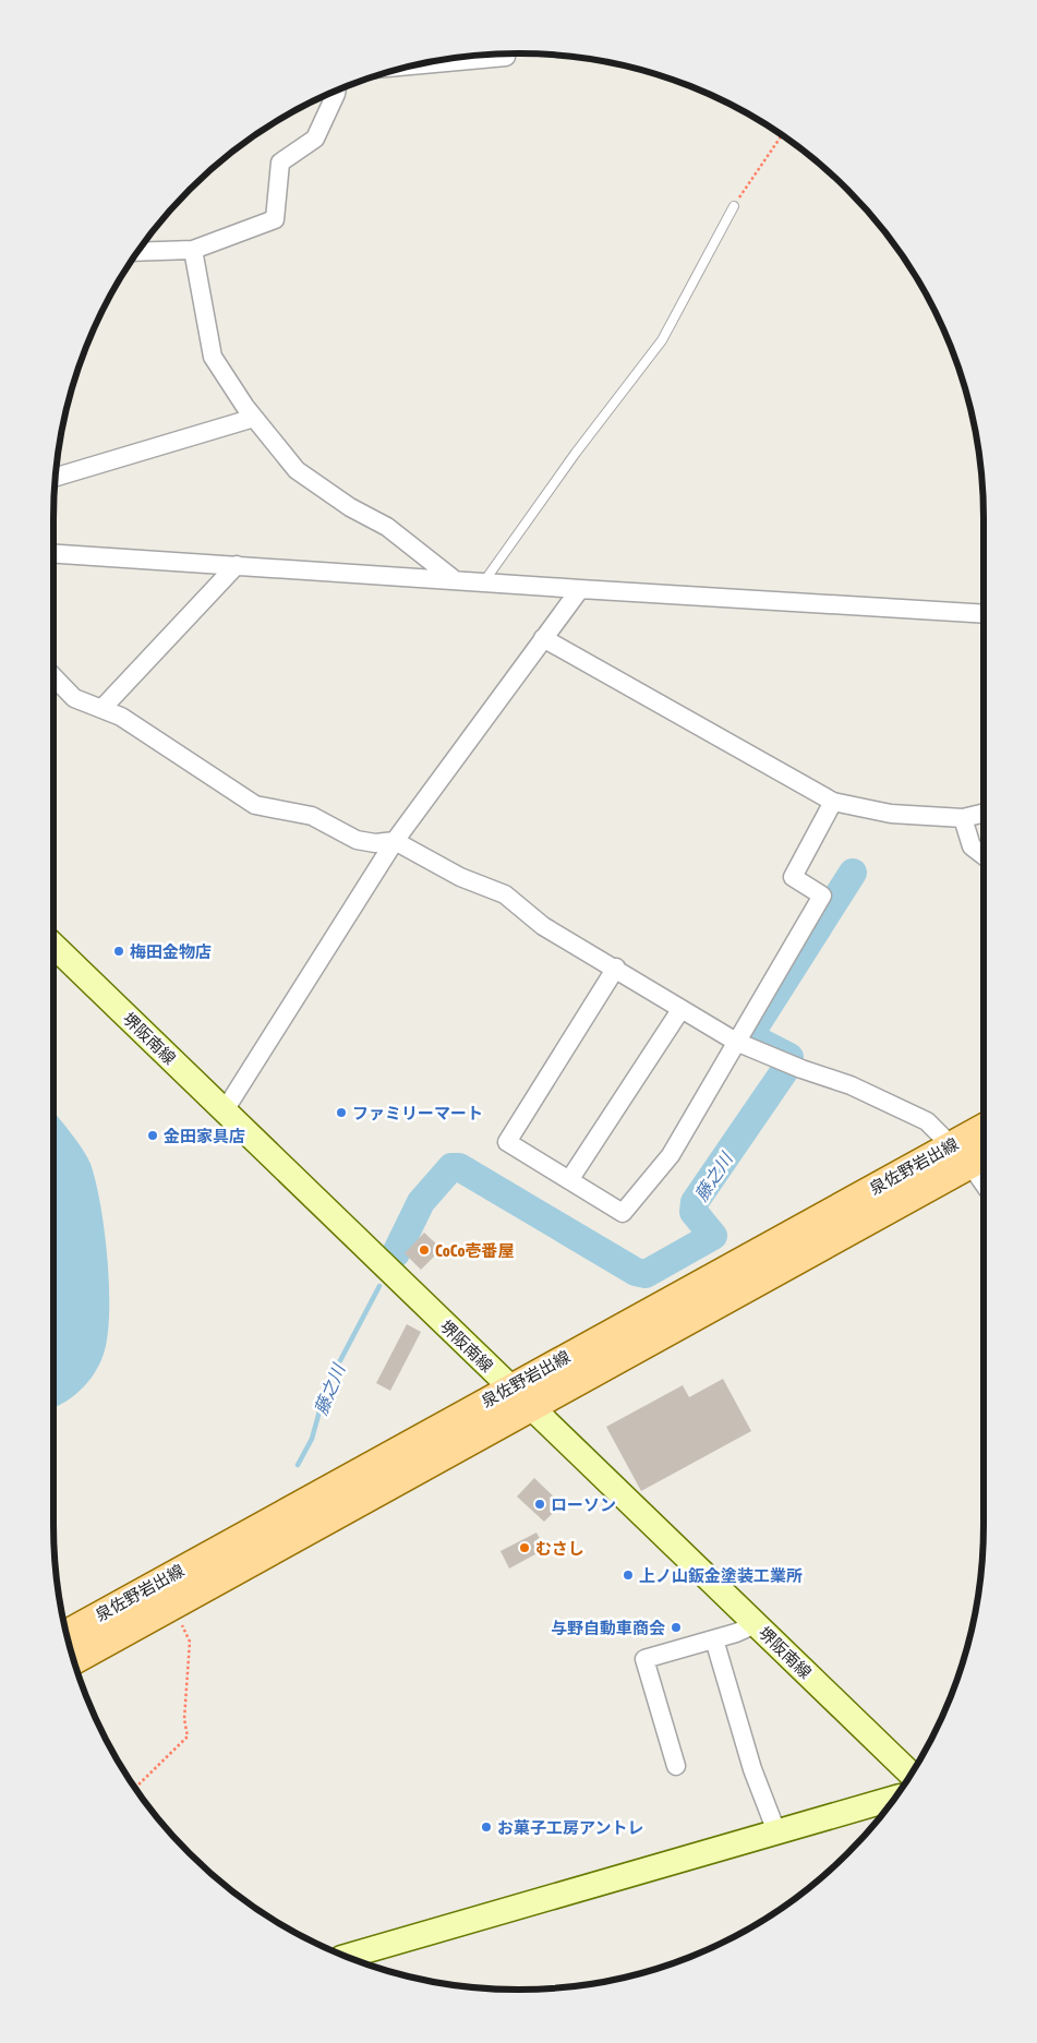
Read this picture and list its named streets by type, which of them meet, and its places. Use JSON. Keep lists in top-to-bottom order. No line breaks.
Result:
{"streets":{"main road":["堺阪南線","泉佐野岩出線"]},"crossings":[["堺阪南線","泉佐野岩出線"]],"water":["藤之川"],"places":["梅田金物店","ファミリーマート","金田家具店","CoCo壱番屋","ローソン","むさし","上ノ山鈑金塗装工業所","与野自動車商会","お菓子工房アントレ"]}
